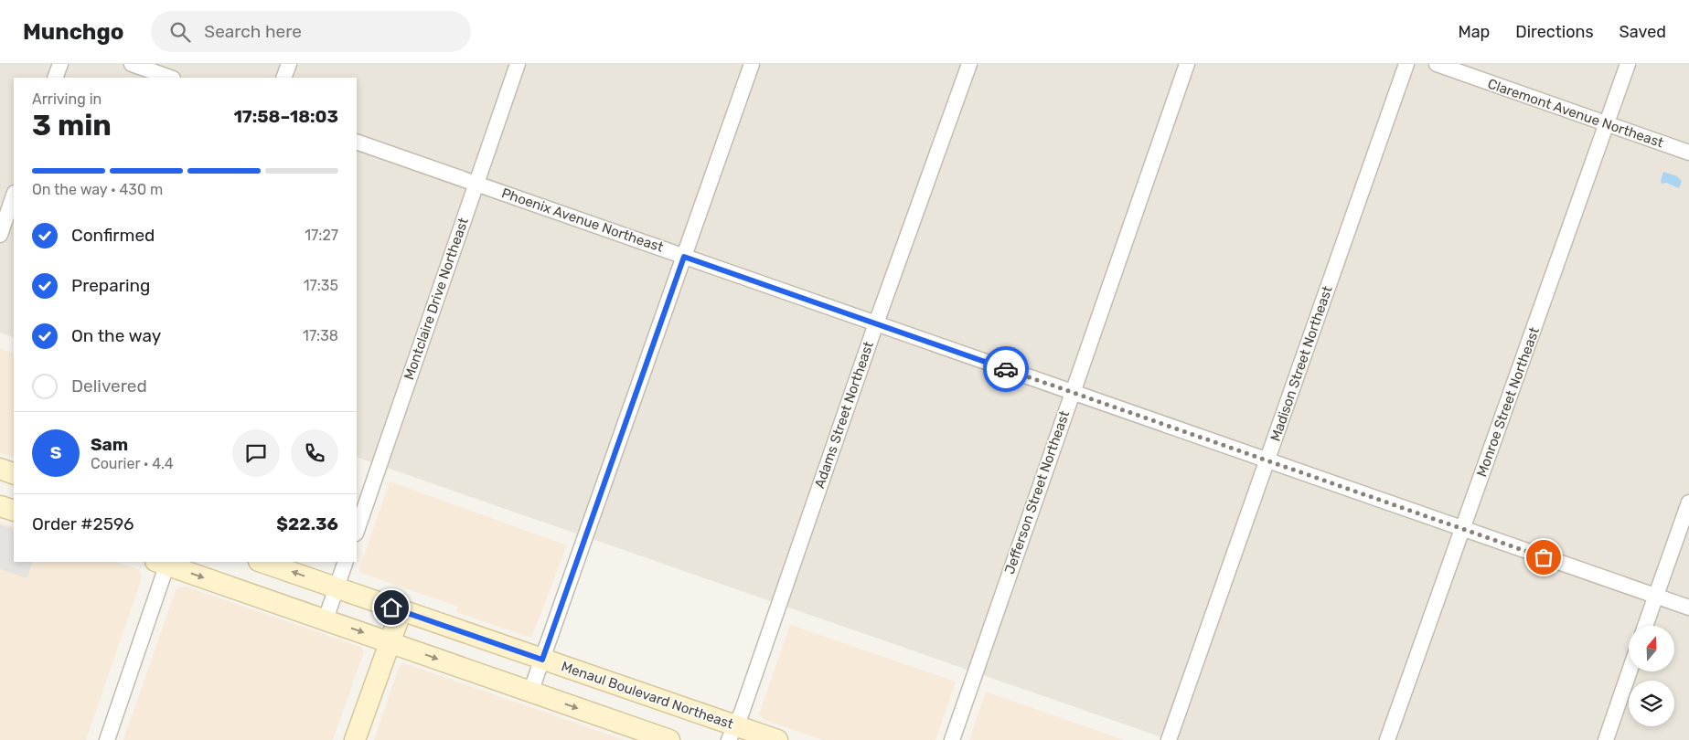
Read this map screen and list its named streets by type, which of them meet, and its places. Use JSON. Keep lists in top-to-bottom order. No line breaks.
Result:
{"streets":{"main road":["Menaul Boulevard Northeast"],"street":["Claremont Avenue Northeast","Phoenix Avenue Northeast","Montclaire Drive Northeast","Madison Street Northeast","Monroe Street Northeast","Adams Street Northeast","Jefferson Street Northeast"]},"crossings":[["Claremont Avenue Northeast","Monroe Street Northeast"],["Phoenix Avenue Northeast","Montclaire Drive Northeast"],["Phoenix Avenue Northeast","Madison Street Northeast"],["Phoenix Avenue Northeast","Monroe Street Northeast"],["Phoenix Avenue Northeast","Adams Street Northeast"],["Phoenix Avenue Northeast","Jefferson Street Northeast"],["Adams Street Northeast","Menaul Boulevard Northeast"]],"north":"top","page":{"header":"Munchgo","search":"Search here","nav":["Map","Directions","Saved"],"heading":["3 min","Arriving in","17:58–18:03"],"panel":["Sam","Courier · 4.4","Order #2596","$22.36"],"bar":"On the way · 430 m","list":[["Confirmed","17:27"],["Preparing","17:35"],["On the way","17:38"],"Delivered"],"round":"S"}}
